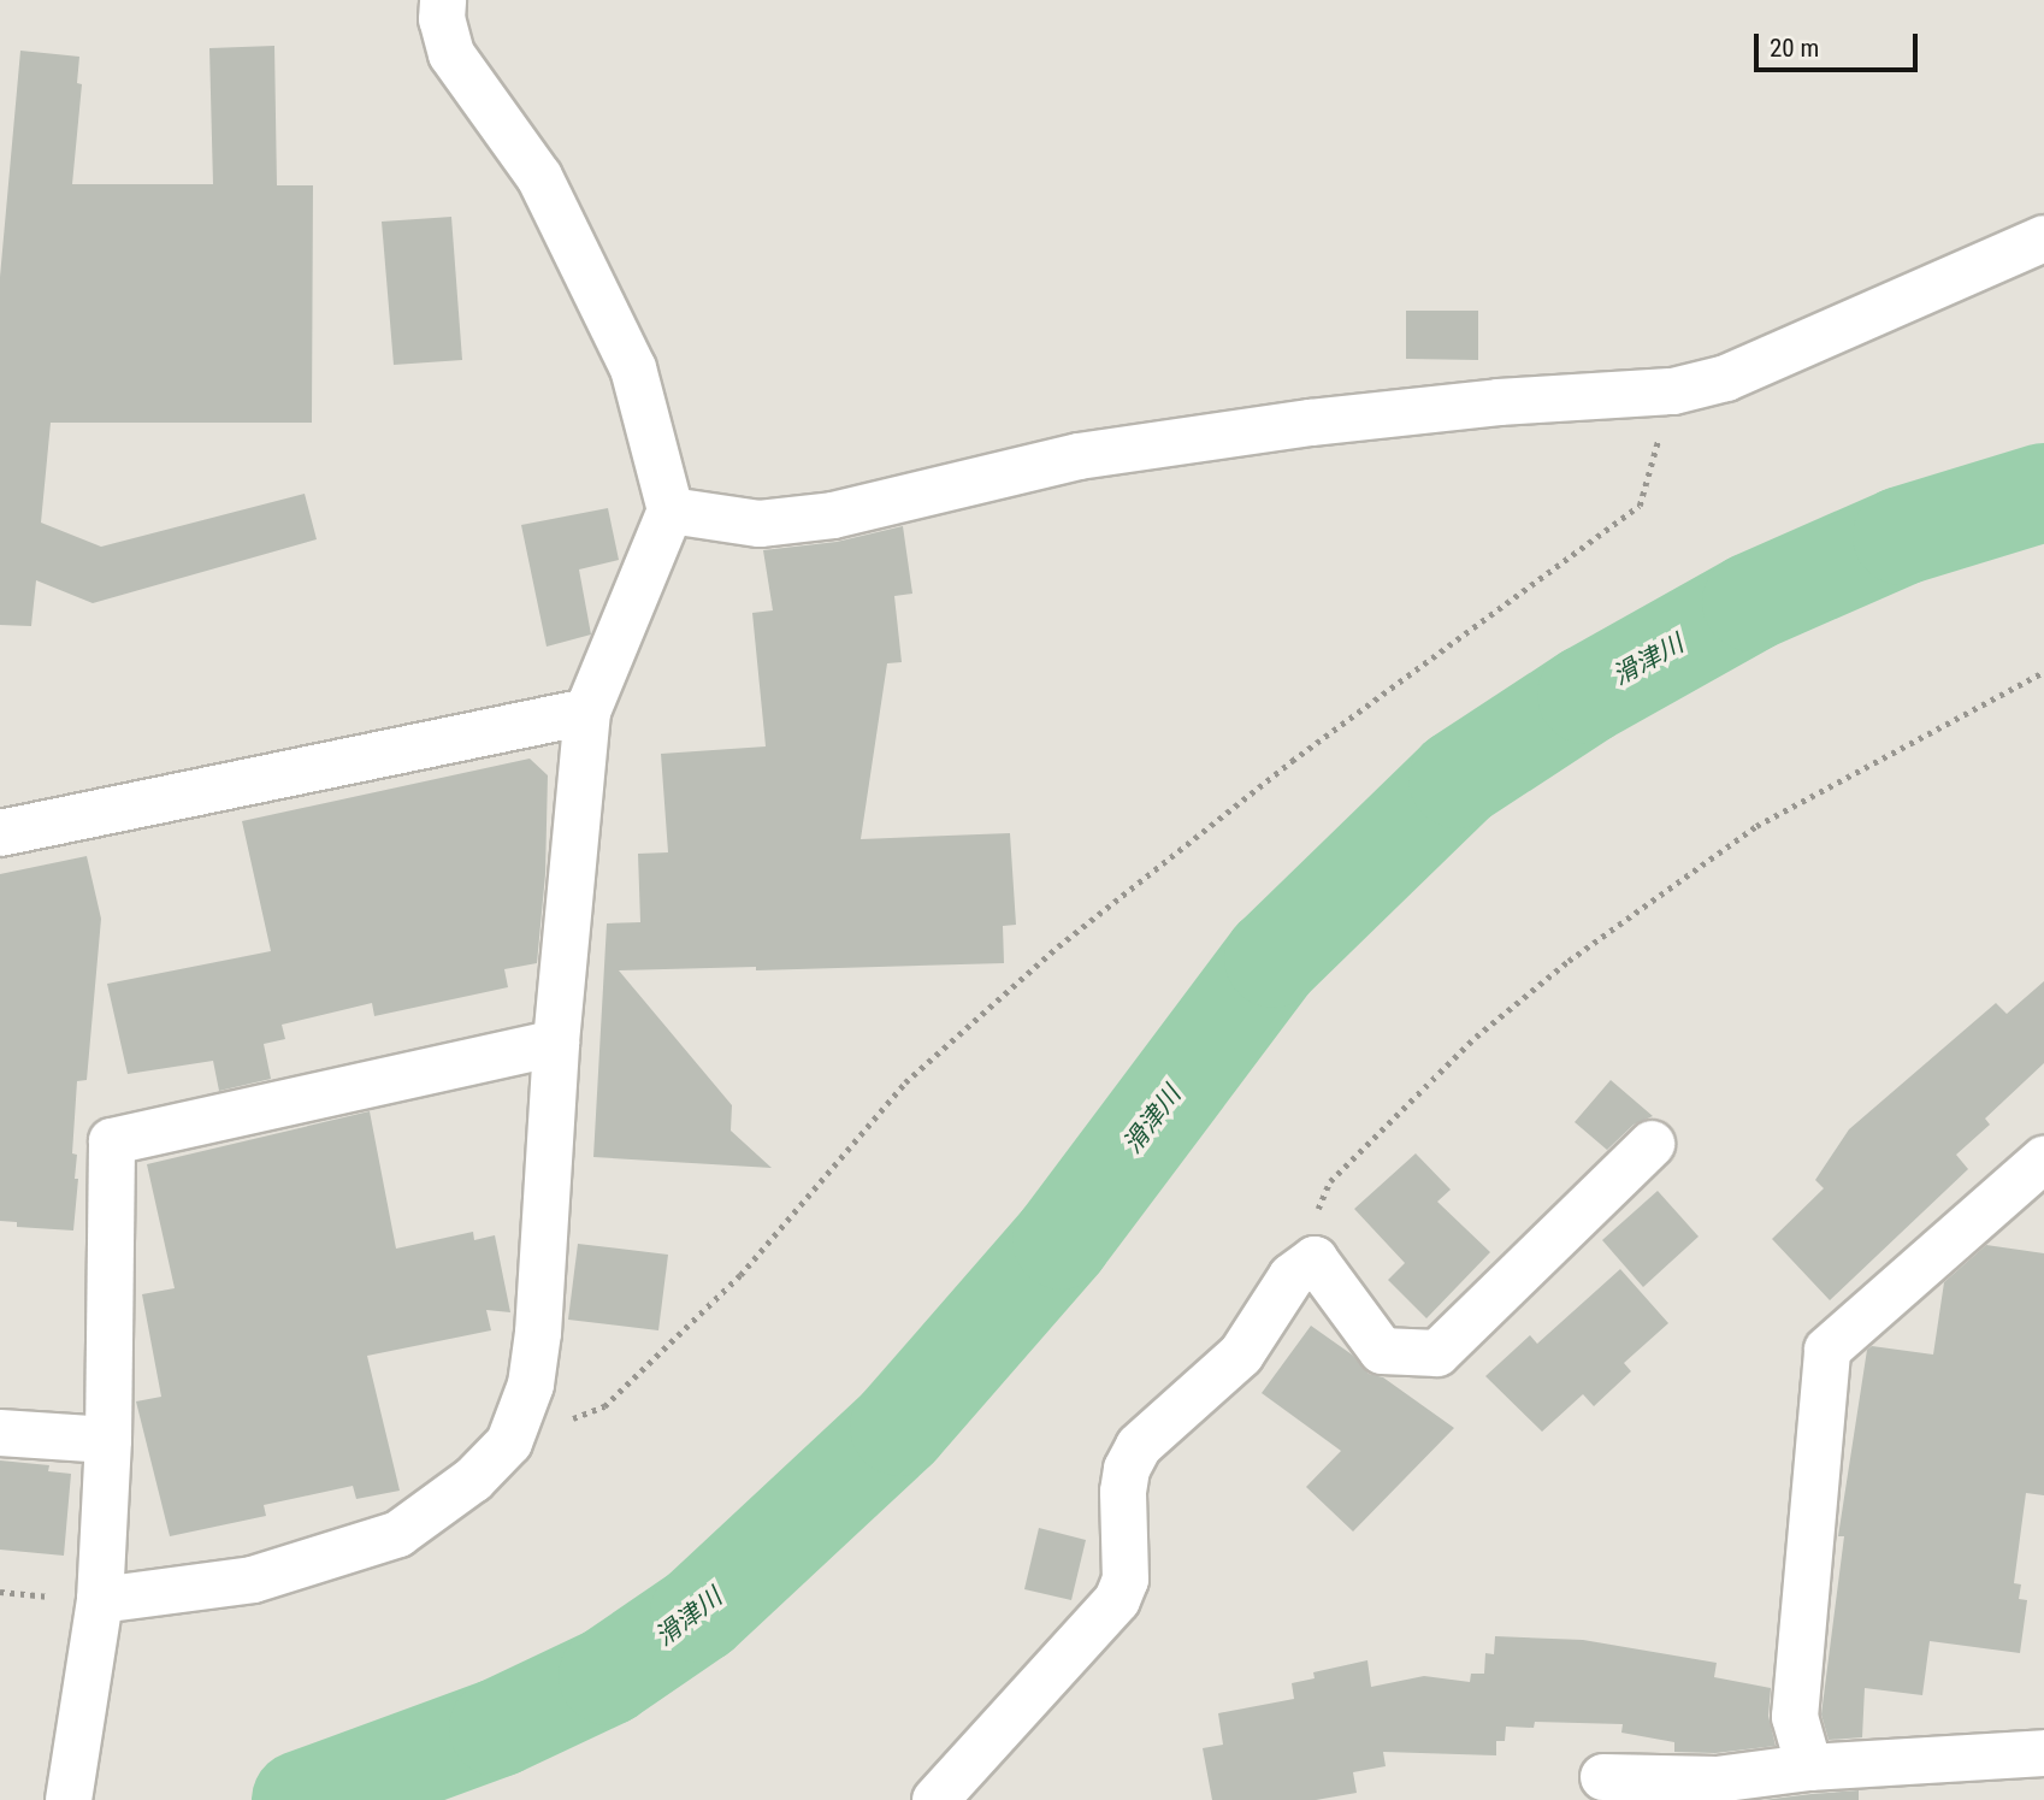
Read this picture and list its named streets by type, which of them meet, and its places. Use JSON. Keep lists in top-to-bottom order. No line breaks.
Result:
{"water":["滑津川"],"scale_bar":"20 m"}
